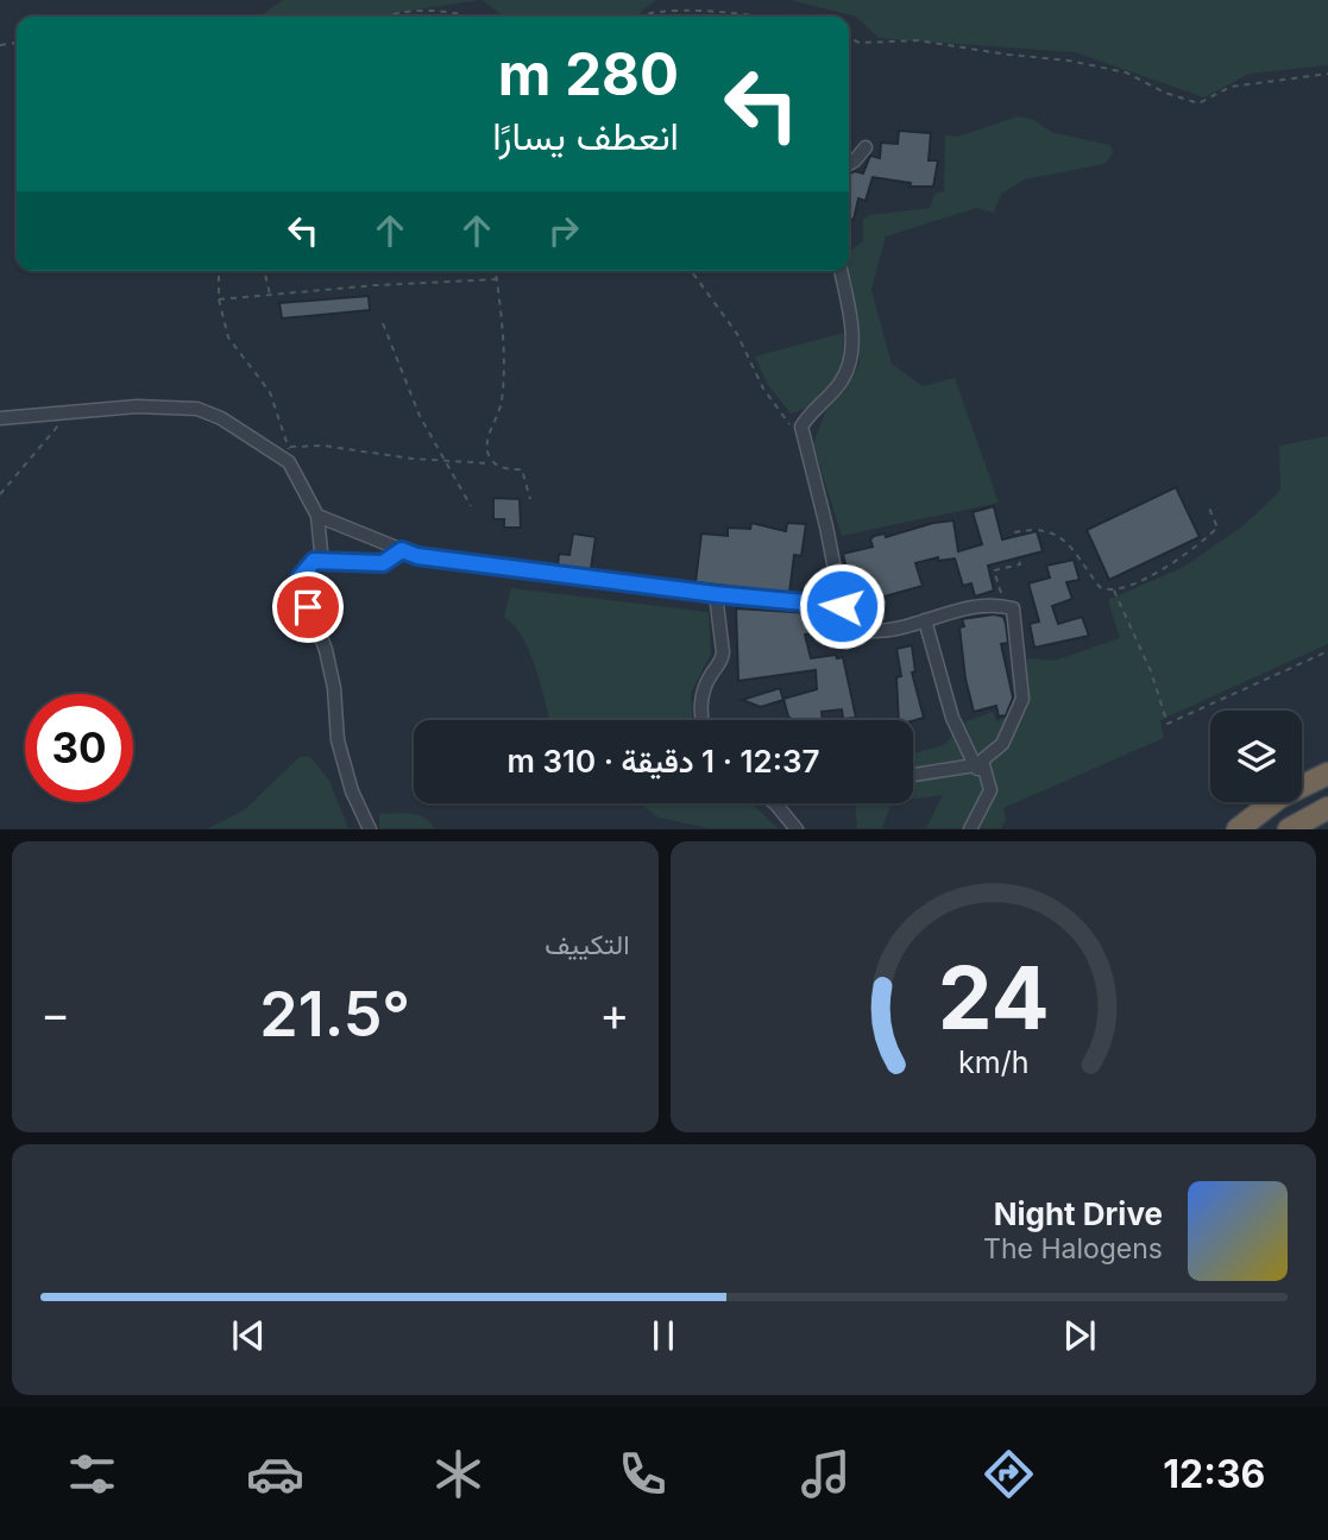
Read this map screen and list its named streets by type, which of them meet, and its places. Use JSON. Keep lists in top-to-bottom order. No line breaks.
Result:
{"page":{"turn":["280 m","انعطف يسارًا"],"limit":"30","trip":"12:37 · 1 دقيقة · 310 m","tile":"التكييف","heat":["−","21.5°","+"],"song":["Night Drive","The Halogens"],"tabs":"12:36","gauge":["24","km/h"]}}
